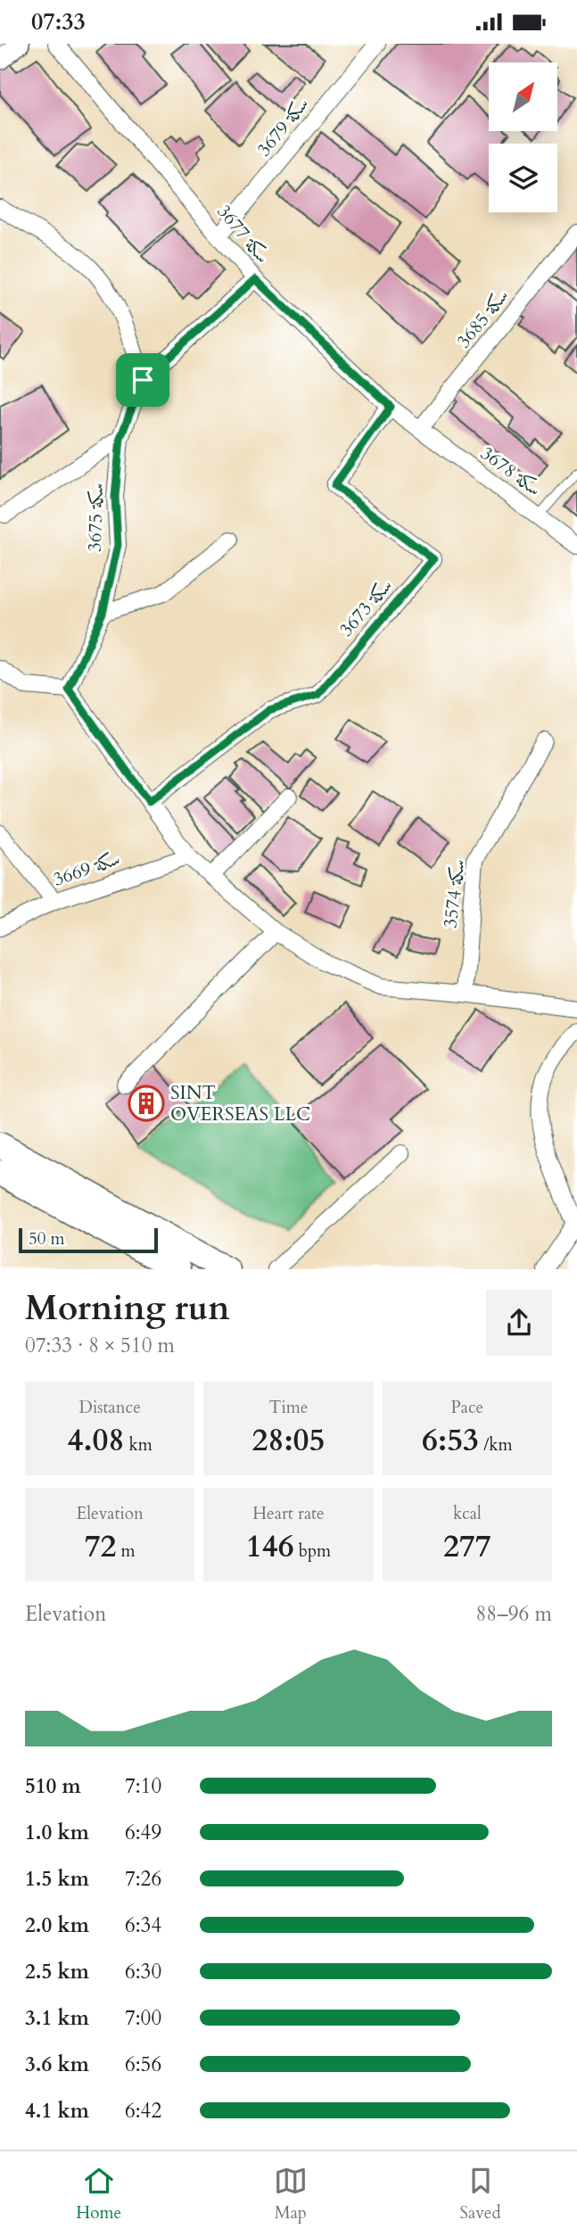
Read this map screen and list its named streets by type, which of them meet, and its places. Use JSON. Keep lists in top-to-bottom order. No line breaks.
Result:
{"streets":{"street":["سكة 3679","سكة 3677","سكة 3685","سكة 3678","سكة 3675","سكة 3673","سكة 3669","سكة 3574"]},"crossings":[["سكة 3679","سكة 3677"],["سكة 3677","سكة 3685"],["سكة 3677","سكة 3678"],["سكة 3677","سكة 3675"],["سكة 3677","سكة 3673"],["سكة 3685","سكة 3678"]],"places":{"building":["SINT OVERSEAS LLC"]},"scale_bar":"50 m","north":"top right","page":{"status":"07:33","scale":"50 m","heading":["Morning run","07:33 · 8 × 510 m"],"stats":[["Distance","4.08 km"],["Time","28:05"],["Pace","6:53 /km"],["Elevation","72 m"],["Heart rate","146 bpm"],["kcal","277"]],"chart":["Elevation","88–96 m"],"list":[{"name":"510 m","note":"7:10"},{"name":"1.0 km","note":"6:49"},{"name":"1.5 km","note":"7:26"},{"name":"2.0 km","note":"6:34"},{"name":"2.5 km","note":"6:30"},{"name":"3.1 km","note":"7:00"},{"name":"3.6 km","note":"6:56"},{"name":"4.1 km","note":"6:42"}],"tabs":["Home","Map","Saved"]}}
